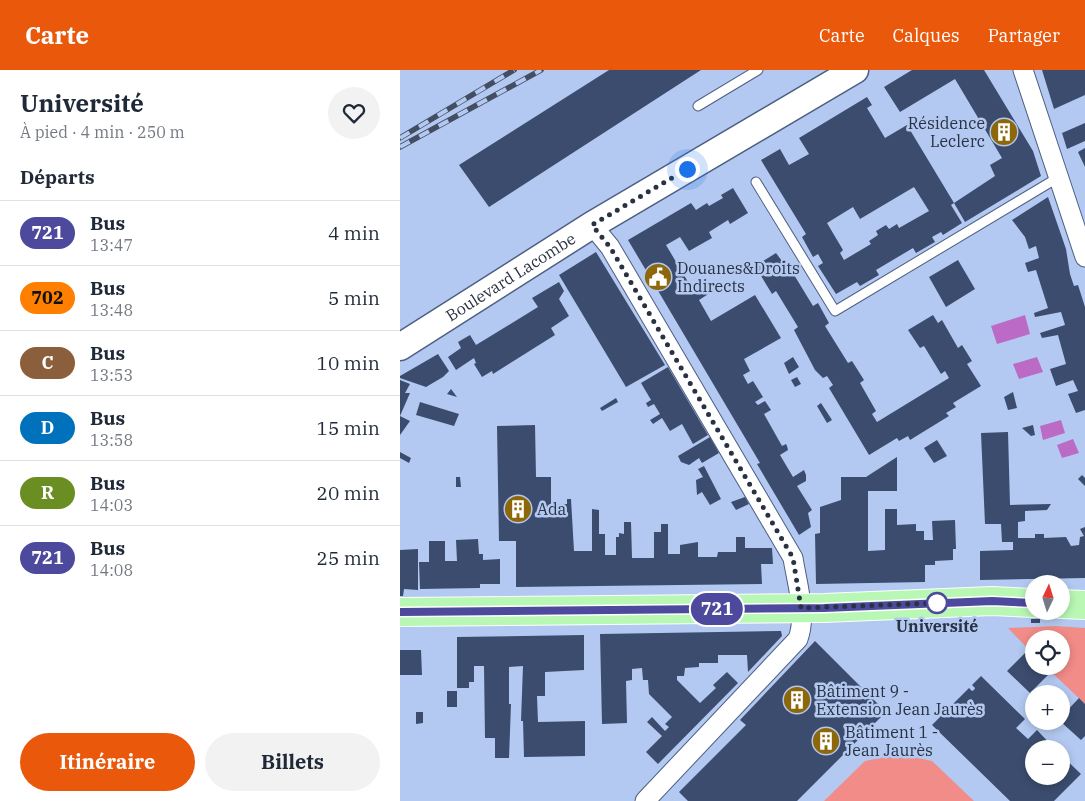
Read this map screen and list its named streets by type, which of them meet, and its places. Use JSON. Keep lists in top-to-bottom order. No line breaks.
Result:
{"streets":{"main road":["Boulevard Lacombe"]},"places":{"building":["Résidence Leclerc","Ada","Bâtiment 9 - Extension Jean Jaurès","Bâtiment 1 - Jean Jaurès"],"public building":["Douanes&Droits Indirects"],"other":["Université"]},"lines":["bus line 721"],"north":"top","page":{"header":"Carte","nav":["Carte","Calques","Partager"],"heading":[["Université","À pied · 4 min · 250 m"],"Départs"],"on_map":"721","list":[{"mark":"721","name":"Bus","note":"13:47","value":"4 min"},{"mark":"702","name":"Bus","note":"13:48","value":"5 min"},{"mark":"C","name":"Bus","note":"13:53","value":"10 min"},{"mark":"D","name":"Bus","note":"13:58","value":"15 min"},{"mark":"R","name":"Bus","note":"14:03","value":"20 min"},{"mark":"721","name":"Bus","note":"14:08","value":"25 min"}],"map_buttons":["+","−"],"buttons":["Itinéraire","Billets"]}}
